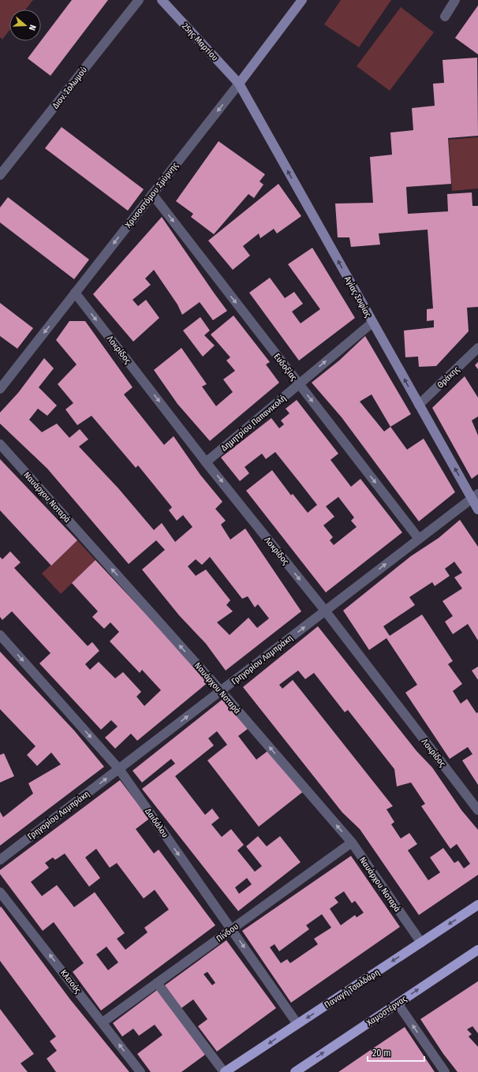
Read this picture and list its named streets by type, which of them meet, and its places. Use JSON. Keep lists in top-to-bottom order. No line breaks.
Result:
{"streets":{"main road":["Παναγή Τσαλδάρη","Χαμοστέρνας"],"street":["25ης Μαρτίου","Διον. Σολωμού","Χρυσοστόμου Σμύρνης","Αγίας Σοφίας","Λοκρίδος","Ευδοξίας","Θράκης","Δημητρίου Παπανικολή","Ναυάρχου Νοταρά","Γρηγορίου Λαμπράκη","Δαιδάλου","Πίνδου","Κλειούς"]},"crossings":[["25ης Μαρτίου","Χρυσοστόμου Σμύρνης"],["25ης Μαρτίου","Αγίας Σοφίας"],["Χρυσοστόμου Σμύρνης","Αγίας Σοφίας"],["Χρυσοστόμου Σμύρνης","Λοκρίδος"],["Χρυσοστόμου Σμύρνης","Ευδοξίας"],["Αγίας Σοφίας","Θράκης"],["Αγίας Σοφίας","Δημητρίου Παπανικολή"],["Αγίας Σοφίας","Γρηγορίου Λαμπράκη"],["Λοκρίδος","Δημητρίου Παπανικολή"],["Λοκρίδος","Γρηγορίου Λαμπράκη"],["Ευδοξίας","Δημητρίου Παπανικολή"],["Ευδοξίας","Γρηγορίου Λαμπράκη"],["Ναυάρχου Νοταρά","Γρηγορίου Λαμπράκη"],["Ναυάρχου Νοταρά","Πίνδου"],["Ναυάρχου Νοταρά","Παναγή Τσαλδάρη"],["Γρηγορίου Λαμπράκη","Δαιδάλου"],["Δαιδάλου","Πίνδου"],["Δαιδάλου","Παναγή Τσαλδάρη"],["Πίνδου","Κλειούς"]],"one_way":["Χρυσοστόμου Σμύρνης","Αγίας Σοφίας","Λοκρίδος","Ευδοξίας","Δημητρίου Παπανικολή","Ναυάρχου Νοταρά","Γρηγορίου Λαμπράκη","Δαιδάλου","Κλειούς","Παναγή Τσαλδάρη","Χαμοστέρνας"],"scale_bar":"20 m","north":"right"}
